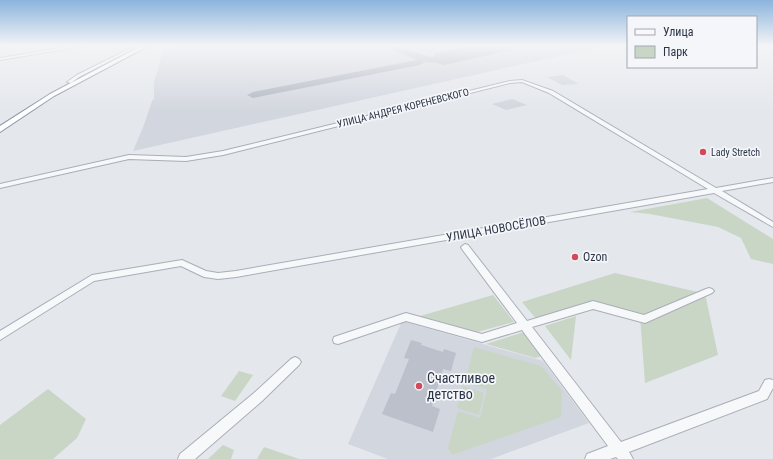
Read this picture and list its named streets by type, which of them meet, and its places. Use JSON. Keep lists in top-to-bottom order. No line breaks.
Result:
{"streets":{"street":["УЛИЦА АНДРЕЯ КОРЕНЕВСКОГО","УЛИЦА НОВОСЁЛОВ"]},"crossings":[["УЛИЦА АНДРЕЯ КОРЕНЕВСКОГО","УЛИЦА НОВОСЁЛОВ"]],"places":["Lady Stretch","Ozon","Счастливое детство"],"legend":["Улица","Парк"]}
